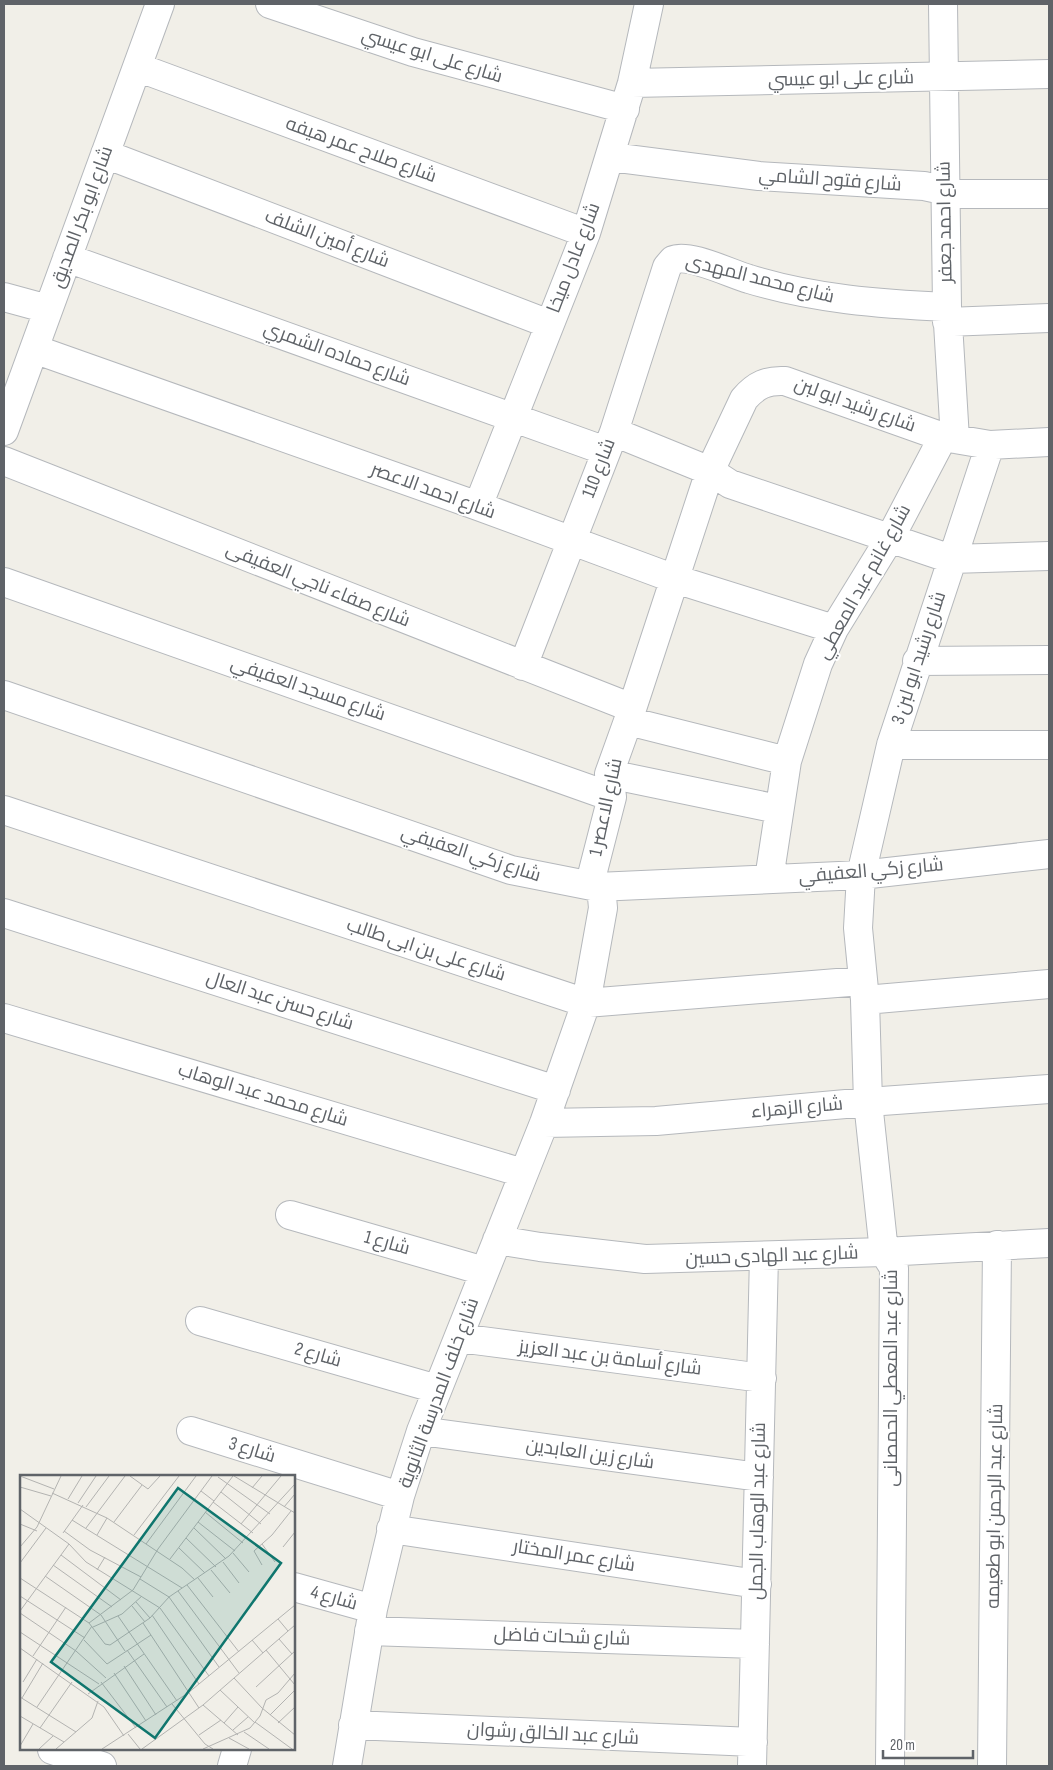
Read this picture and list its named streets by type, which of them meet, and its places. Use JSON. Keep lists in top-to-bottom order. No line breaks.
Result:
{"streets":{"street":["شارع على ابو عيسي","شارع صلاح عمر هيفه","شارع فتوح الشامي","شارع ابو بكر الصديق","شارع احمد جعفر","شارع أمين الشلف","شارع عادل ميخا","شارع محمد المهدى","شارع حماده الشمري","شارع رشيد ابو لبن","شارع 110","شارع احمد الاعصر","شارع غانم عبد المعطي","شارع صفاء ناجي العفيفى","شارع رشيد ابو لبن 3","شارع مسجد العفيفي","شارع الاعصر 1","شارع زكي العفيفي","شارع على بن ابى طالب","شارع حسن عبد العال","شارع محمد عبد الوهاب","شارع الزهراء","شارع 1","شارع عبد الهادى حسين","شارع 2","شارع أسامة بن عبد العزيز","شارع عبد المعطي الحمصانى","شارع خلف المدرسة الثانوية","شارع 3","شارع زين العابدين","شارع عبد الرحمن ابو طعيمه","شارع عبد الوهاب الجمل","شارع عمر المختار","شارع 4","شارع شحات فاضل","شارع عبد الخالق رشوان"]},"crossings":[["شارع على ابو عيسي","شارع احمد جعفر"],["شارع على ابو عيسي","شارع عادل ميخا"],["شارع صلاح عمر هيفه","شارع ابو بكر الصديق"],["شارع صلاح عمر هيفه","شارع عادل ميخا"],["شارع فتوح الشامي","شارع احمد جعفر"],["شارع فتوح الشامي","شارع عادل ميخا"],["شارع ابو بكر الصديق","شارع أمين الشلف"],["شارع ابو بكر الصديق","شارع حماده الشمري"],["شارع ابو بكر الصديق","شارع احمد الاعصر"],["شارع احمد جعفر","شارع محمد المهدى"],["شارع احمد جعفر","شارع رشيد ابو لبن"],["شارع احمد جعفر","شارع غانم عبد المعطي"],["شارع أمين الشلف","شارع عادل ميخا"],["شارع عادل ميخا","شارع حماده الشمري"],["شارع عادل ميخا","شارع احمد الاعصر"],["شارع محمد المهدى","شارع 110"],["شارع حماده الشمري","شارع رشيد ابو لبن"],["شارع حماده الشمري","شارع 110"],["شارع حماده الشمري","شارع غانم عبد المعطي"],["شارع حماده الشمري","شارع رشيد ابو لبن 3"],["شارع حماده الشمري","شارع الاعصر 1"],["شارع رشيد ابو لبن","شارع غانم عبد المعطي"],["شارع رشيد ابو لبن","شارع رشيد ابو لبن 3"],["شارع رشيد ابو لبن","شارع الاعصر 1"],["شارع 110","شارع احمد الاعصر"],["شارع 110","شارع صفاء ناجي العفيفى"],["شارع احمد الاعصر","شارع غانم عبد المعطي"],["شارع احمد الاعصر","شارع الاعصر 1"],["شارع غانم عبد المعطي","شارع صفاء ناجي العفيفى"],["شارع غانم عبد المعطي","شارع مسجد العفيفي"],["شارع غانم عبد المعطي","شارع زكي العفيفي"],["شارع صفاء ناجي العفيفى","شارع الاعصر 1"],["شارع رشيد ابو لبن 3","شارع زكي العفيفي"],["شارع رشيد ابو لبن 3","شارع عبد المعطي الحمصانى"],["شارع مسجد العفيفي","شارع الاعصر 1"],["شارع الاعصر 1","شارع زكي العفيفي"],["شارع الاعصر 1","شارع على بن ابى طالب"],["شارع الاعصر 1","شارع حسن عبد العال"],["شارع الاعصر 1","شارع محمد عبد الوهاب"],["شارع الاعصر 1","شارع الزهراء"],["شارع الاعصر 1","شارع خلف المدرسة الثانوية"],["شارع زكي العفيفي","شارع عبد المعطي الحمصانى"],["شارع على بن ابى طالب","شارع عبد المعطي الحمصانى"],["شارع محمد عبد الوهاب","شارع خلف المدرسة الثانوية"],["شارع الزهراء","شارع عبد المعطي الحمصانى"],["شارع 1","شارع خلف المدرسة الثانوية"],["شارع عبد الهادى حسين","شارع عبد المعطي الحمصانى"],["شارع عبد الهادى حسين","شارع خلف المدرسة الثانوية"],["شارع عبد الهادى حسين","شارع عبد الرحمن ابو طعيمه"],["شارع عبد الهادى حسين","شارع عبد الوهاب الجمل"],["شارع 2","شارع خلف المدرسة الثانوية"],["شارع أسامة بن عبد العزيز","شارع خلف المدرسة الثانوية"],["شارع أسامة بن عبد العزيز","شارع عبد الوهاب الجمل"],["شارع خلف المدرسة الثانوية","شارع 3"],["شارع خلف المدرسة الثانوية","شارع زين العابدين"],["شارع خلف المدرسة الثانوية","شارع عمر المختار"],["شارع خلف المدرسة الثانوية","شارع 4"],["شارع خلف المدرسة الثانوية","شارع شحات فاضل"],["شارع خلف المدرسة الثانوية","شارع عبد الخالق رشوان"],["شارع زين العابدين","شارع عبد الوهاب الجمل"],["شارع عبد الوهاب الجمل","شارع عمر المختار"],["شارع عبد الوهاب الجمل","شارع شحات فاضل"],["شارع عبد الوهاب الجمل","شارع عبد الخالق رشوان"],["شارع 4","شارع شحات فاضل"]],"scale_bar":"20 m"}
